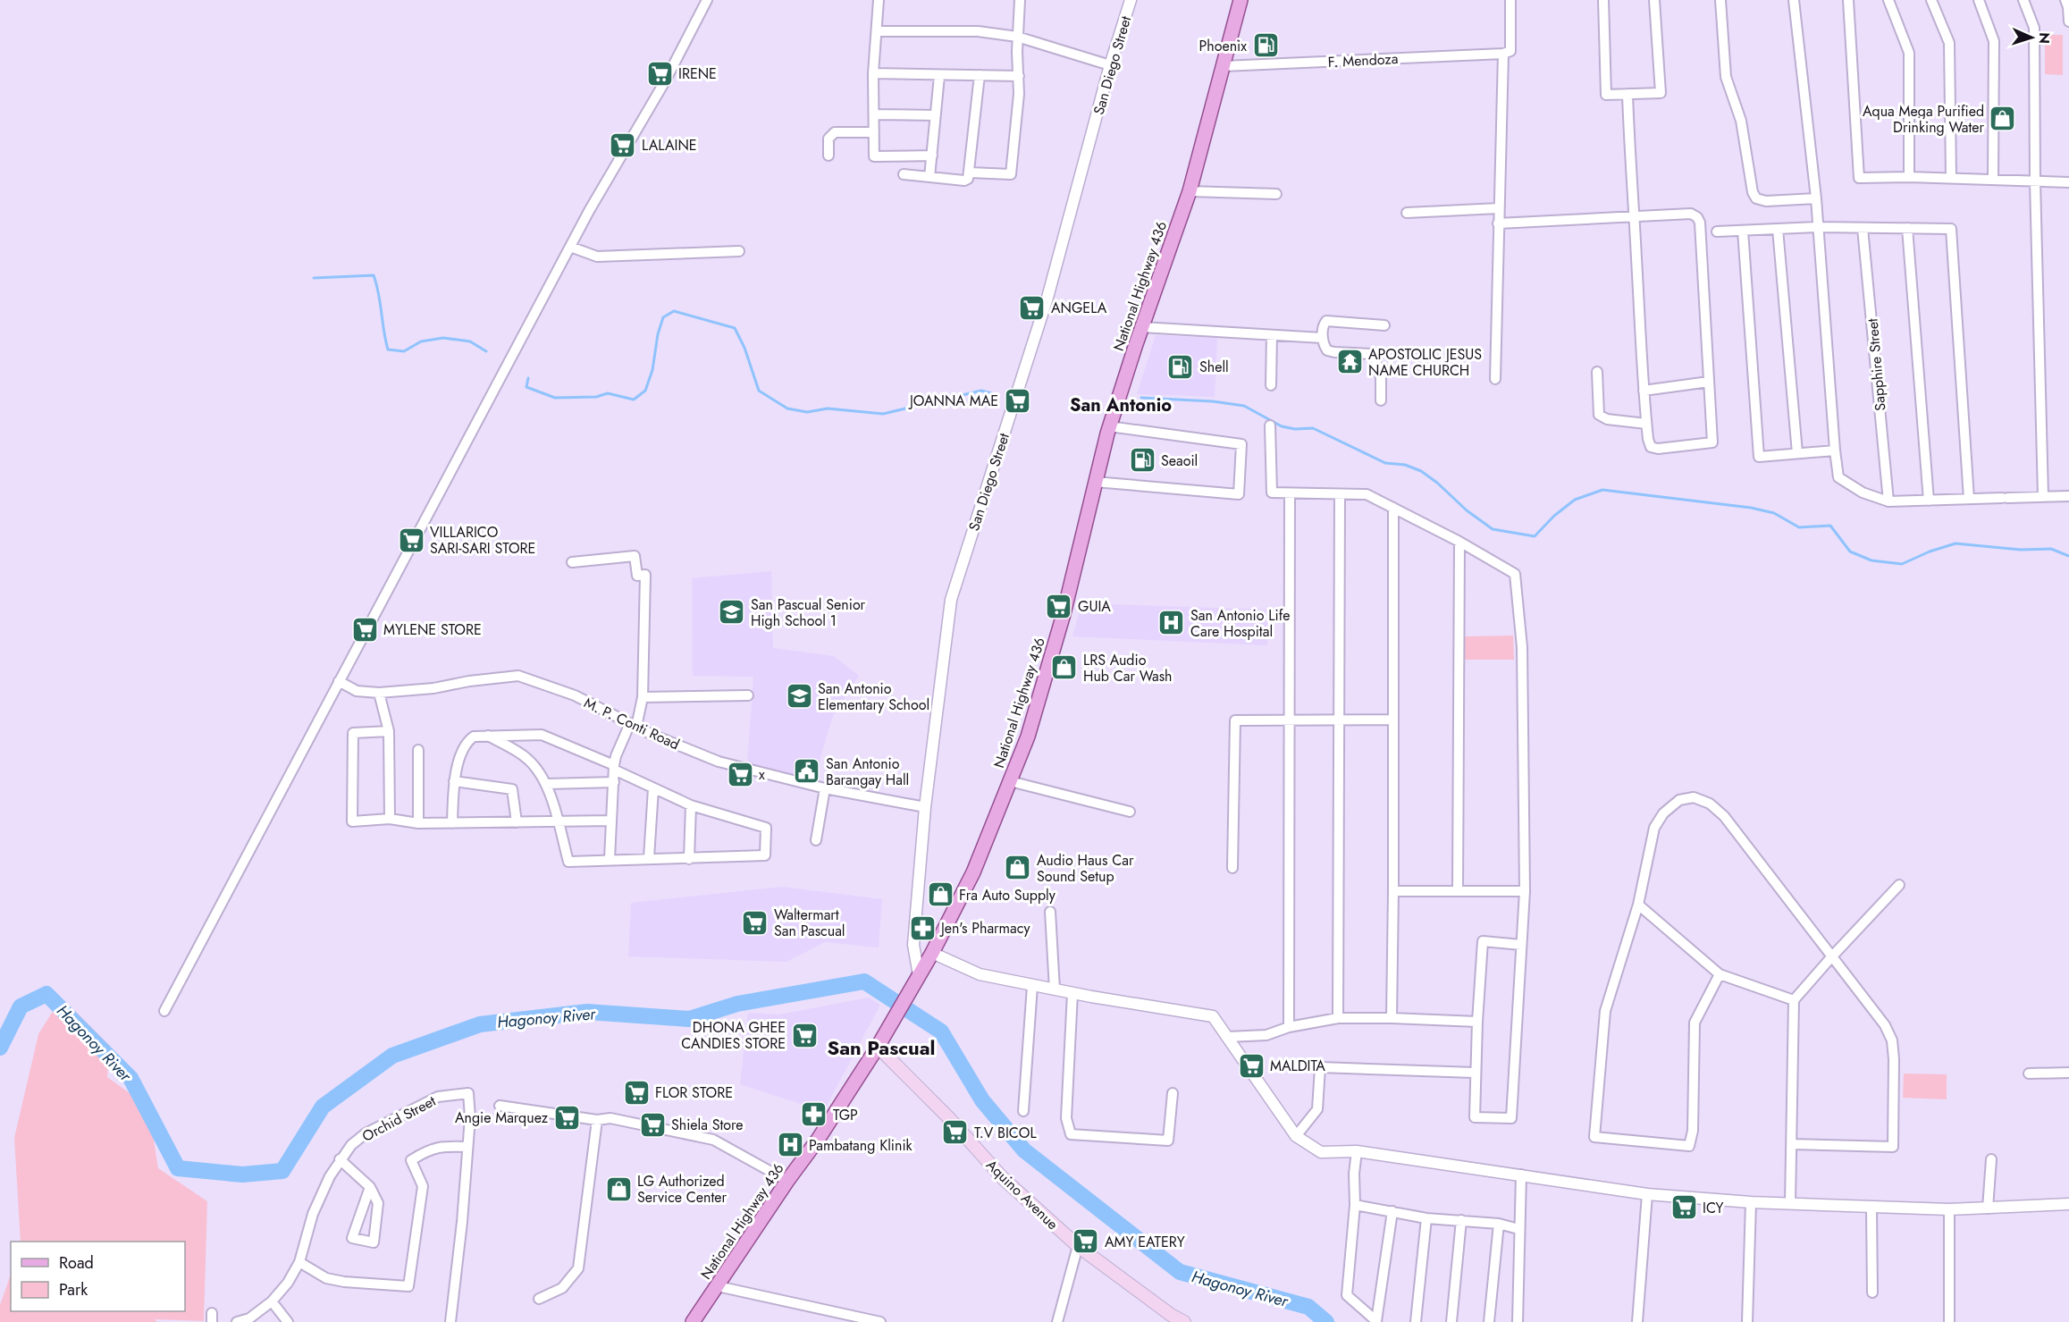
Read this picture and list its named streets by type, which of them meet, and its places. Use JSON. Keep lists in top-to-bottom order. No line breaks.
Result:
{"streets":{"main road":["National Highway 436","Aquino Avenue"],"street":["F. Mendoza","San Diego Street","Sapphire Street","M. P. Conti Road","Orchid Street"]},"crossings":[["F. Mendoza","National Highway 436"],["San Diego Street","National Highway 436"],["San Diego Street","M. P. Conti Road"],["National Highway 436","Aquino Avenue"]],"districts":["San Antonio","San Pascual"],"water":["Hagonoy River"],"places":{"fuel station":["Phoenix","Shell","Seaoil"],"supermarket":["IRENE","LALAINE","ANGELA","JOANNA MAE","VILLARICO SARI-SARI STORE","GUIA","MYLENE STORE","x","Waltermart San Pascual","DHONA GHEE CANDIES STORE","MALDITA","FLOR STORE","Angie Marquez","Shiela Store","T.V BICOL","ICY","AMY EATERY"],"shop":["Aqua Mega Purified Drinking Water","LRS Audio Hub Car Wash","Audio Haus Car Sound Setup","Fra Auto Supply","LG Authorized Service Center"],"temple":["APOSTOLIC JESUS NAME CHURCH"],"school or university":["San Pascual Senior High School 1","San Antonio Elementary School"],"hospital":["San Antonio Life Care Hospital","Pambatang Klinik"],"public building":["San Antonio Barangay Hall"],"pharmacy":["Jen's Pharmacy","TGP"]},"legend":["Road","Park"],"north":"right"}
